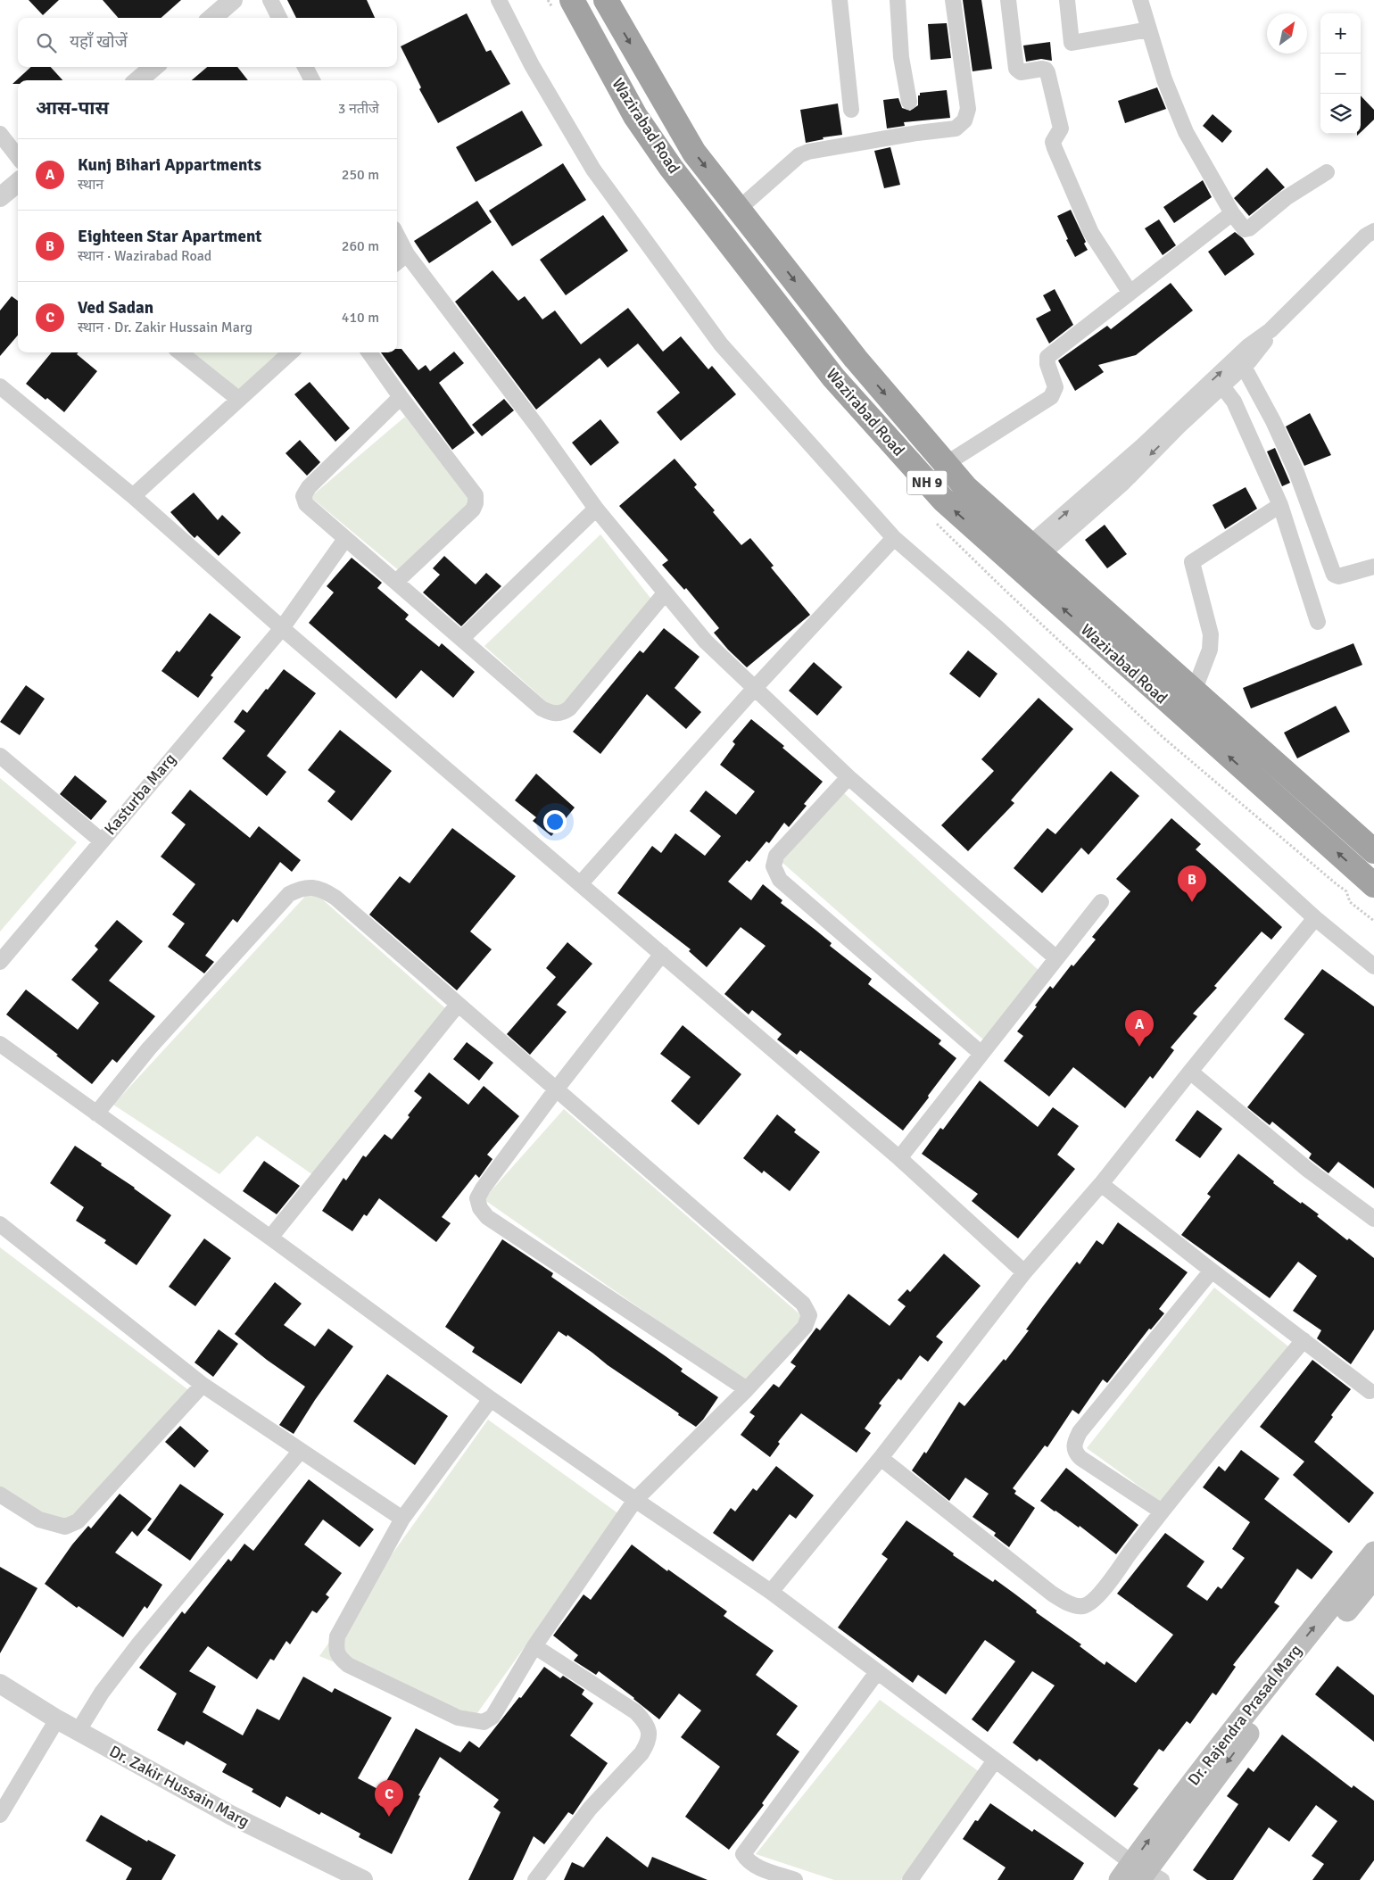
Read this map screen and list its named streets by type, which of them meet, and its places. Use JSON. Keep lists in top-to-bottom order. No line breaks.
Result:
{"streets":{"highway":["Wazirabad Road","NH 9"],"main road":["Dr. Rajendra Prasad Marg"],"street":["Kasturba Marg","Dr. Zakir Hussain Marg"]},"north":"top right","page":{"map_buttons":["+","−"],"search":"यहाँ खोजें","heading":["आस-पास","3 नतीजे"],"list":[{"mark":"A","name":"Kunj Bihari Appartments","note":"स्थान","value":"250 m"},{"mark":"B","name":"Eighteen Star Apartment","note":"स्थान · Wazirabad Road","value":"260 m"},{"mark":"C","name":"Ved Sadan","note":"स्थान · Dr. Zakir Hussain Marg","value":"410 m"}],"pins":["B","A","C"]}}
